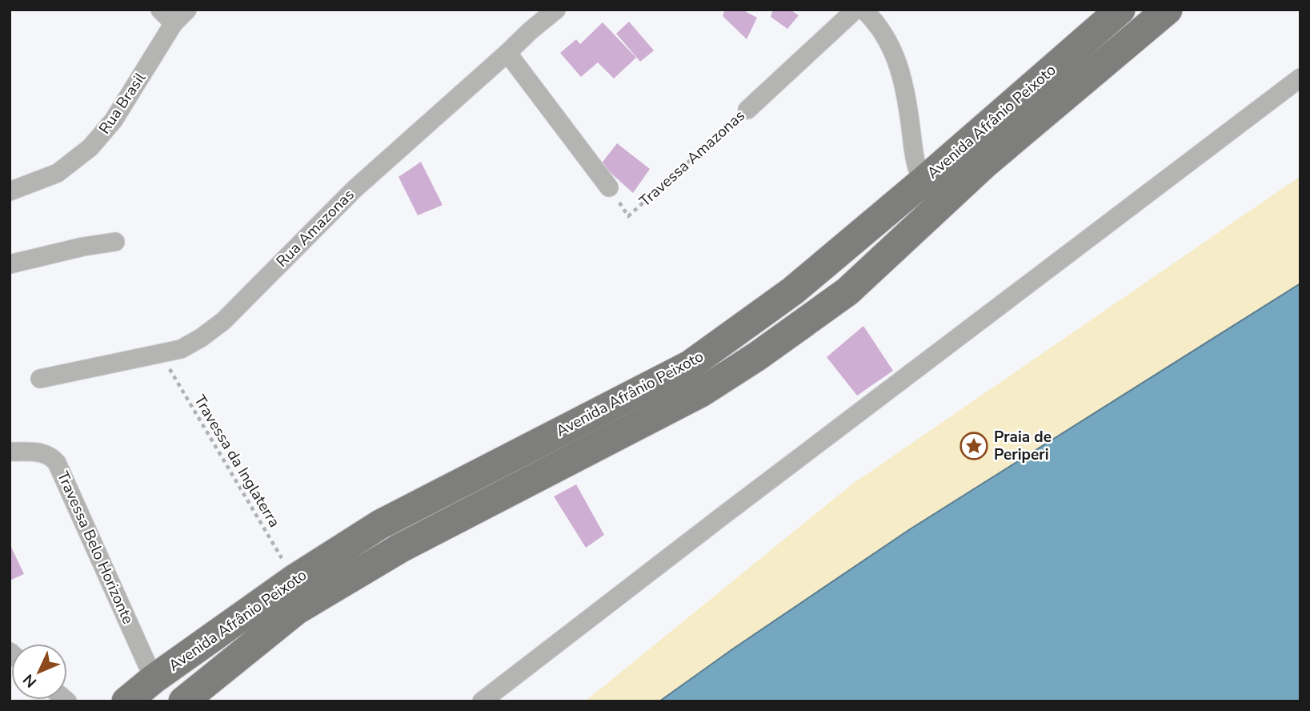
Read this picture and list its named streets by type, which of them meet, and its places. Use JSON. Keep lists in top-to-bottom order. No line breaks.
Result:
{"streets":{"main road":["Avenida Afrânio Peixoto"],"street":["Rua Brasil","Travessa Amazonas","Rua Amazonas","Travessa Belo Horizonte"],"path":["Travessa da Inglaterra"]},"crossings":[["Avenida Afrânio Peixoto","Travessa da Inglaterra"],["Avenida Afrânio Peixoto","Travessa Belo Horizonte"],["Rua Amazonas","Travessa da Inglaterra"]],"places":{"place":["Praia de Periperi"]},"north":"bottom left"}
